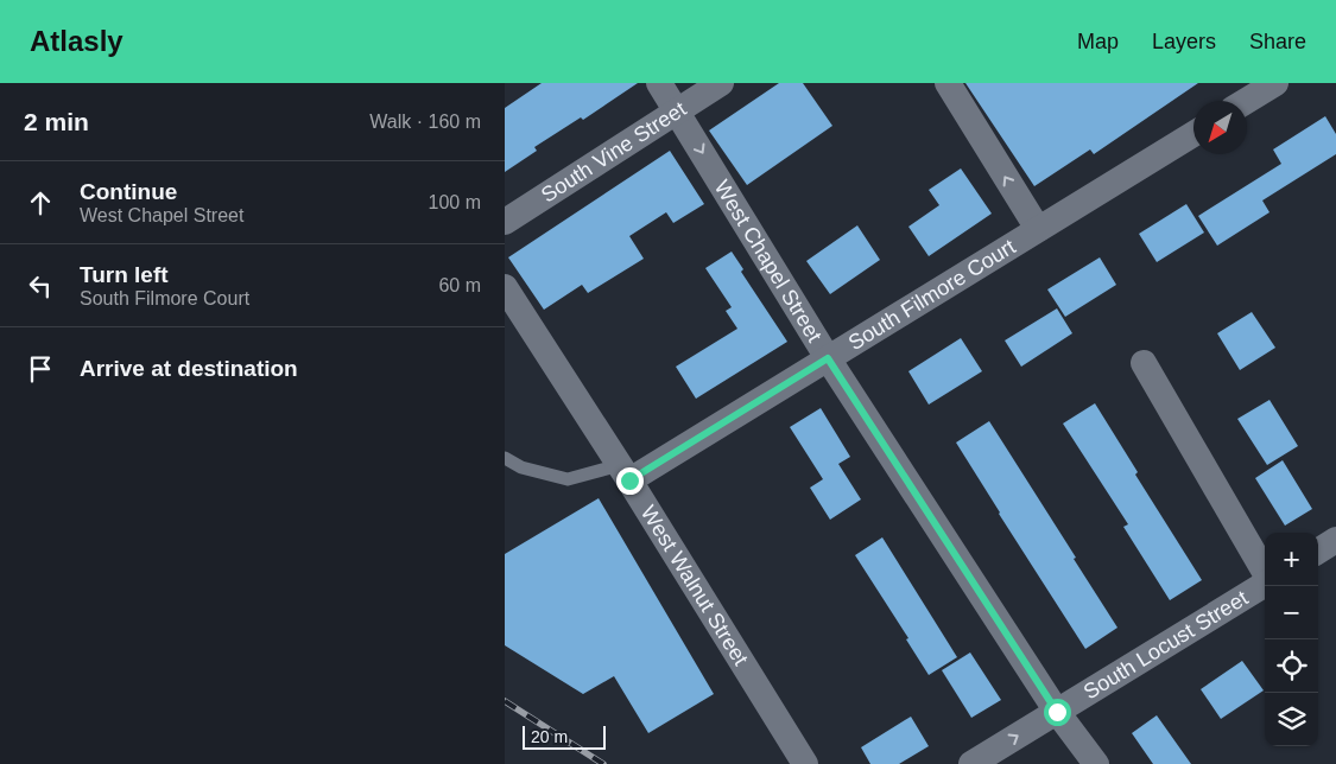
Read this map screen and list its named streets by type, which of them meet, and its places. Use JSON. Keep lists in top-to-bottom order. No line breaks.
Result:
{"streets":{"street":["South Vine Street","West Chapel Street","South Filmore Court","West Walnut Street","South Locust Street"]},"crossings":[["South Vine Street","West Chapel Street"],["West Chapel Street","South Filmore Court"],["West Chapel Street","South Locust Street"],["South Filmore Court","West Walnut Street"]],"one_way":["West Chapel Street"],"scale_bar":"20 m","north":"bottom left","page":{"header":"Atlasly","nav":["Map","Layers","Share"],"heading":["2 min","Walk · 160 m"],"list":[["Continue","West Chapel Street","100 m"],["Turn left","South Filmore Court","60 m"],"Arrive at destination"],"map_buttons":["+","−"],"scale":"20 m"}}
